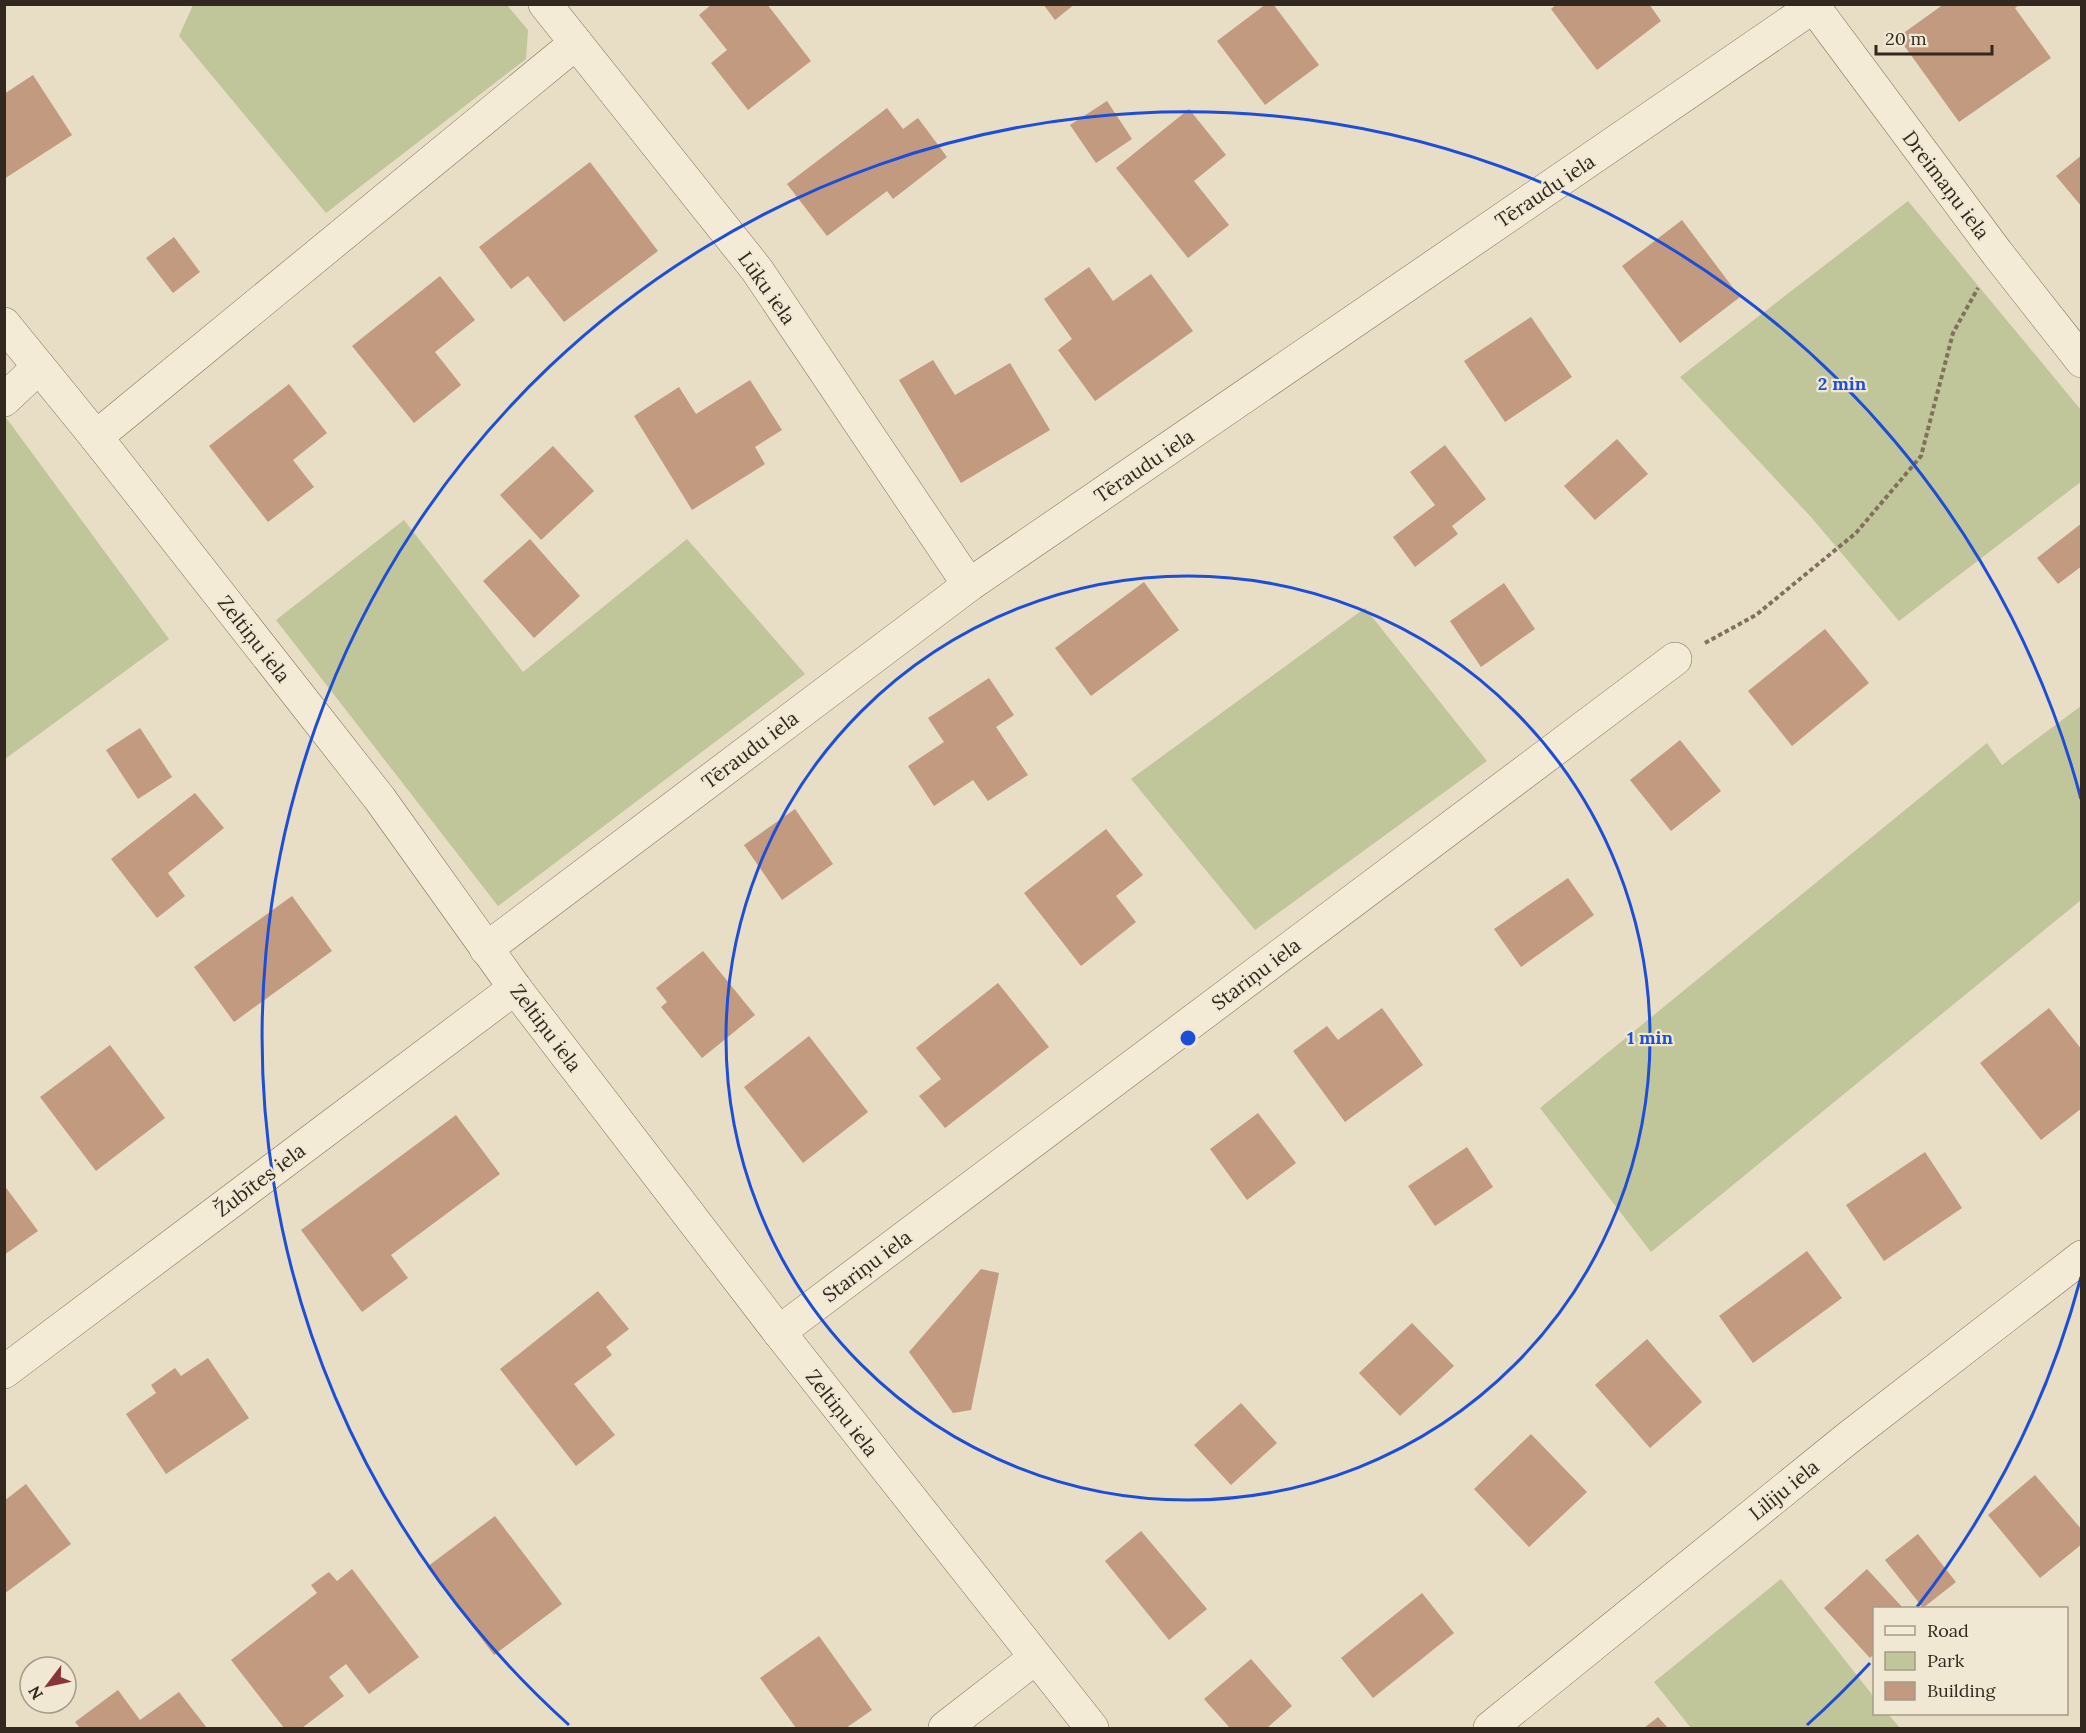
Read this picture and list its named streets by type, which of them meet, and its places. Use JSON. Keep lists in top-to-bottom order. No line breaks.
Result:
{"streets":{"street":["Dreimaņu iela","Tēraudu iela","Lūku iela","Zeltiņu iela","Stariņu iela","Žubītes iela","Liliju iela"]},"crossings":[["Dreimaņu iela","Tēraudu iela"],["Tēraudu iela","Lūku iela"],["Tēraudu iela","Zeltiņu iela"],["Zeltiņu iela","Stariņu iela"],["Zeltiņu iela","Žubītes iela"]],"legend":["Road","Park","Building"],"scale_bar":"20 m","north":"bottom left","rings":["2 min","1 min"]}
